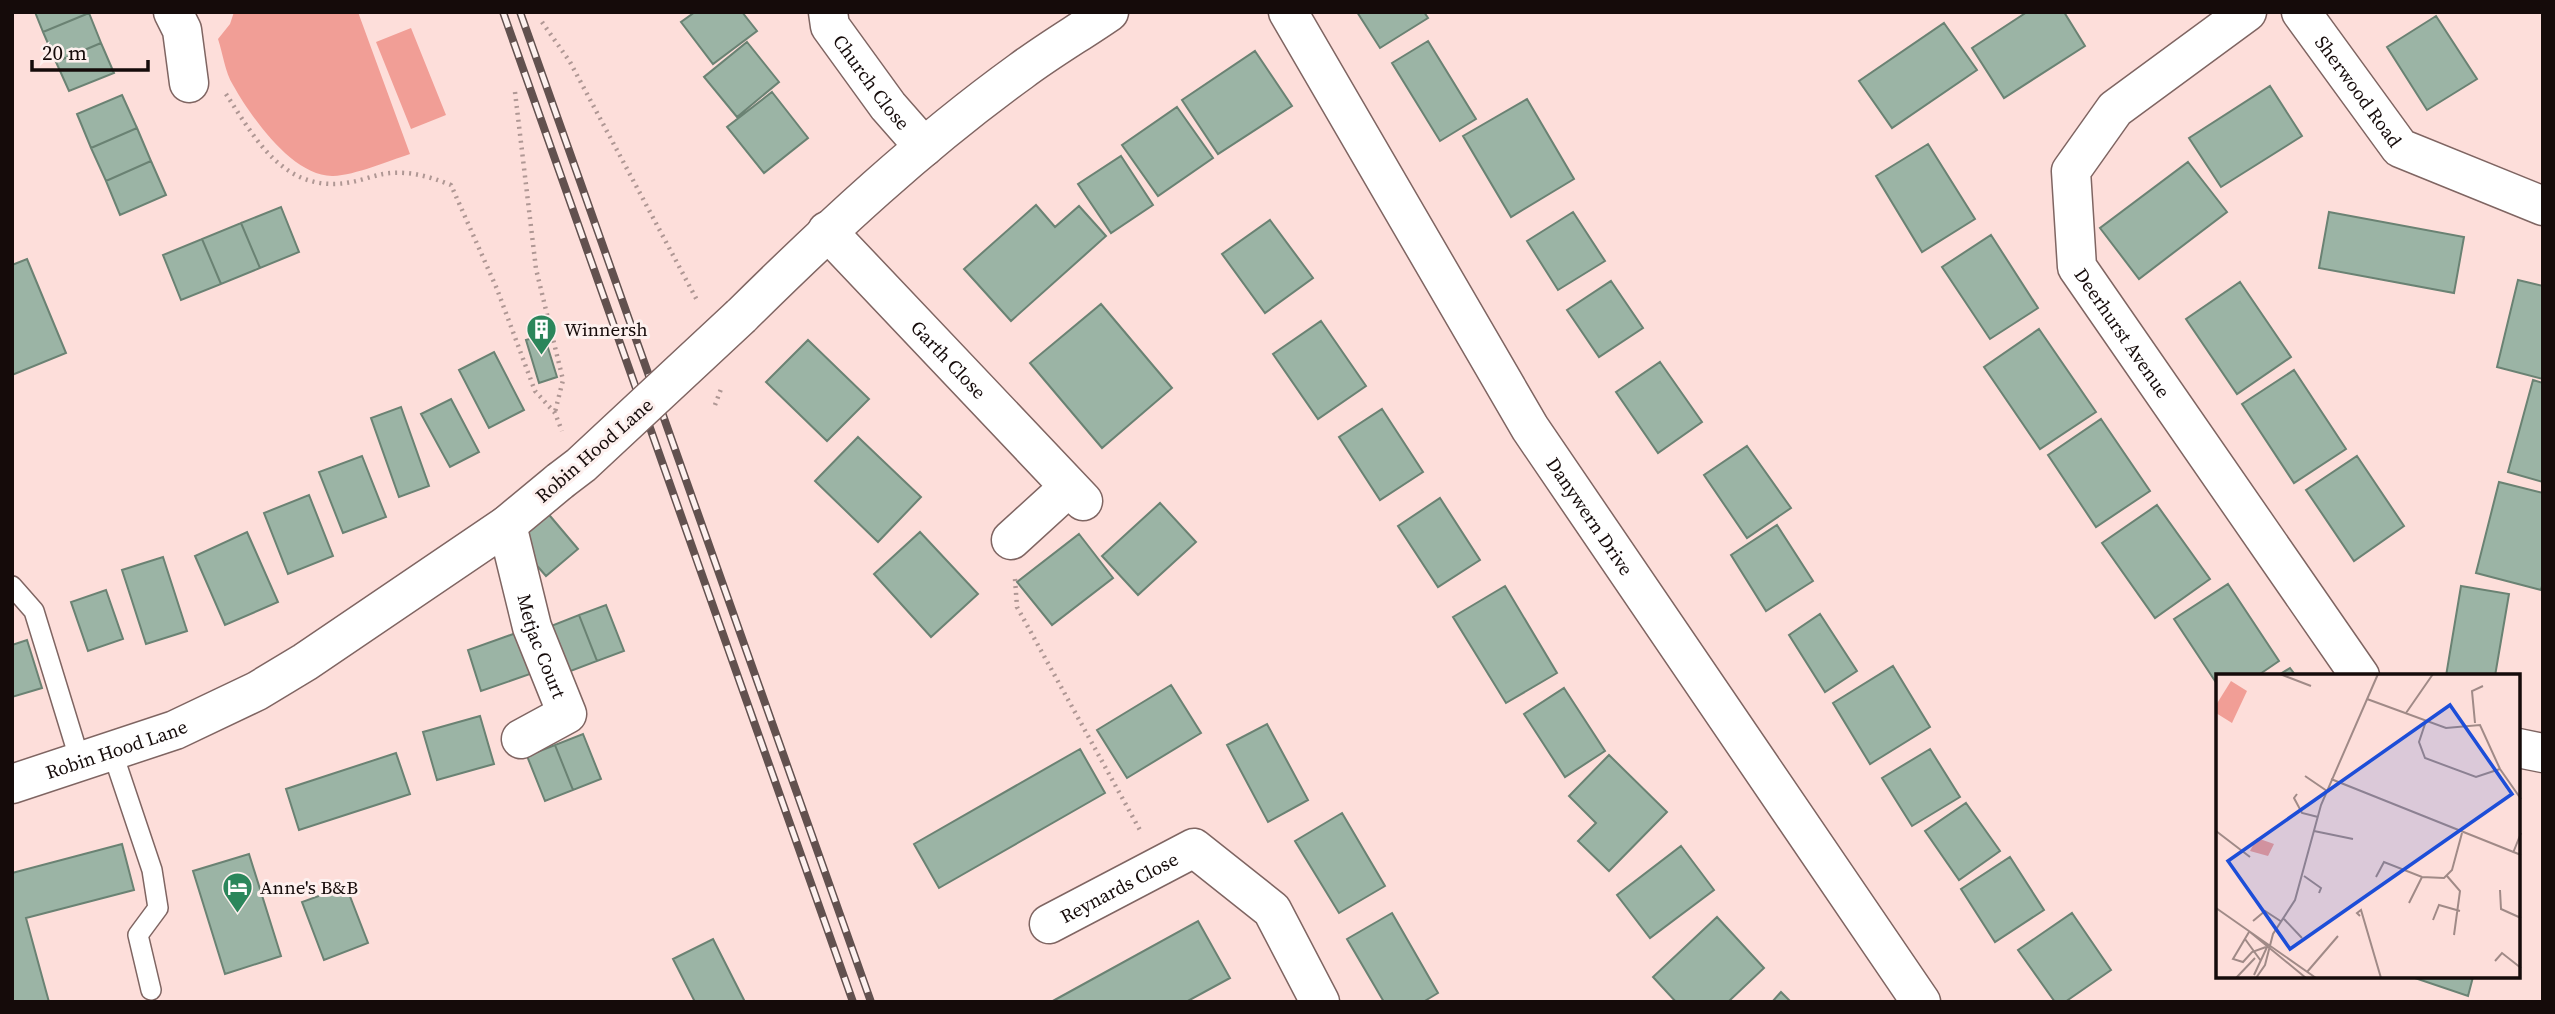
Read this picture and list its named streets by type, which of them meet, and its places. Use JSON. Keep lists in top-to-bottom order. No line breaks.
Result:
{"streets":{"street":["Church Close","Sherwood Road","Deerhurst Avenue","Garth Close","Robin Hood Lane","Danywern Drive","Metjac Court","Reynards Close"]},"crossings":[["Church Close","Robin Hood Lane"],["Garth Close","Robin Hood Lane"],["Robin Hood Lane","Metjac Court"]],"places":{"building":["Winnersh"],"hotel":["Anne's B&B"]},"scale_bar":"20 m"}
